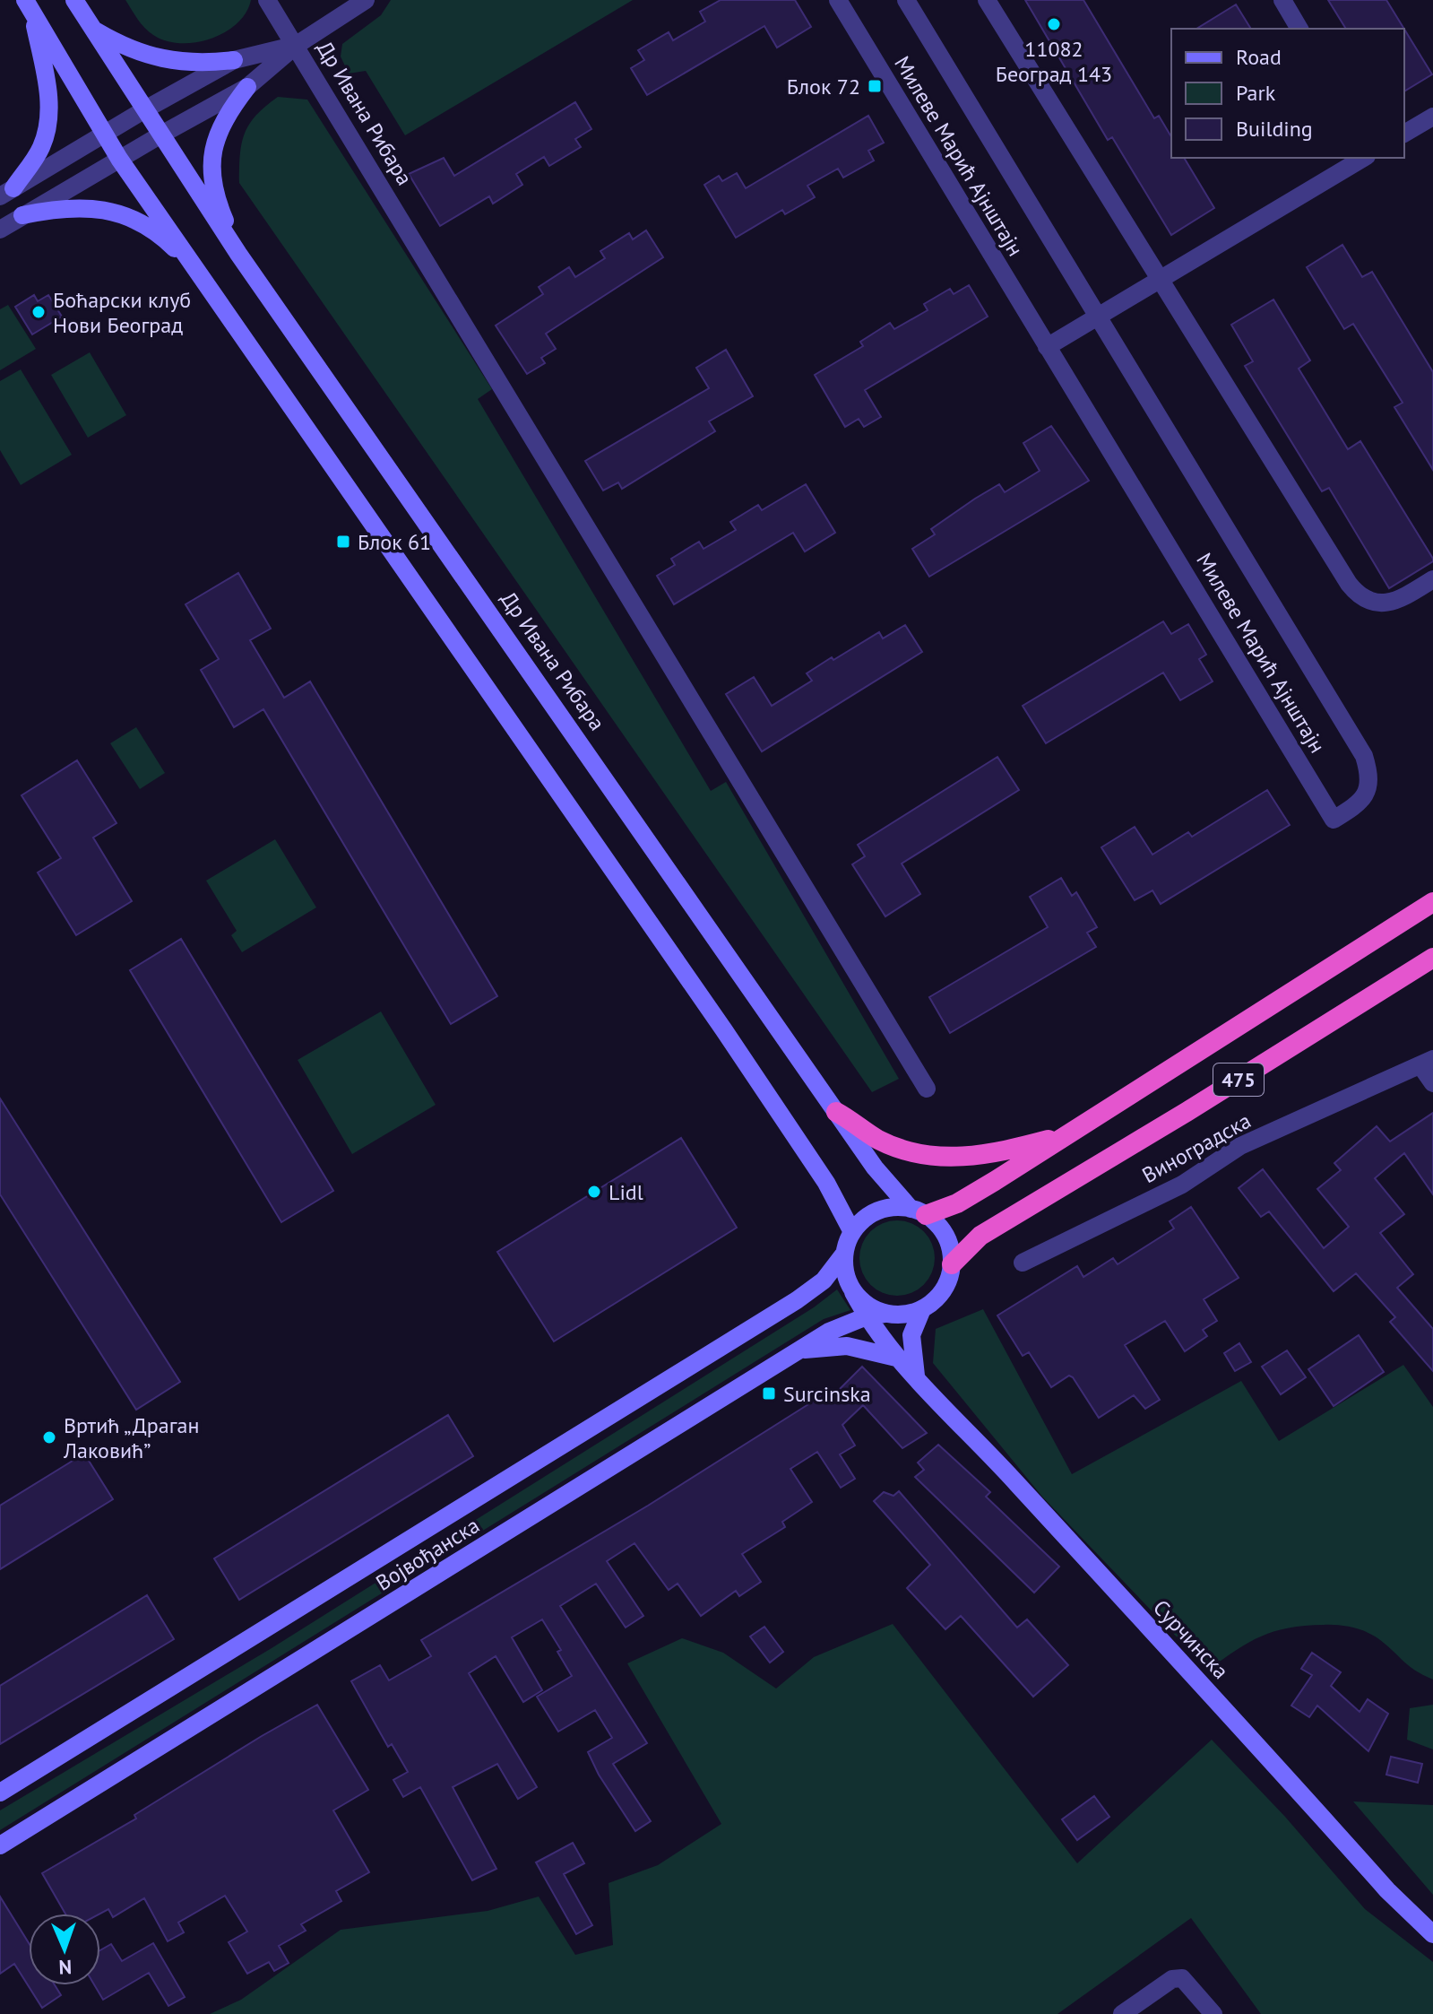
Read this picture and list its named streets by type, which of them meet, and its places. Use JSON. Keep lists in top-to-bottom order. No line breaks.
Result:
{"streets":{"highway":["475"],"main road":["Др Ивана Рибара","Војвођанска","Сурчинска"],"street":["Милеве Марић Ајнштајн","Виноградска"]},"crossings":[["Др Ивана Рибара","475"],["Др Ивана Рибара","Војвођанска"],["Др Ивана Рибара","Сурчинска"],["475","Војвођанска"],["475","Сурчинска"],["Војвођанска","Сурчинска"]],"places":{"other":["11082 Београд 143","Боћарски клуб Нови Београд","Lidl","Вртић „Драган Лаковић”"],"transit":["Блок 72","Блок 61","Surcinska"]},"legend":["Road","Park","Building"],"north":"bottom"}
